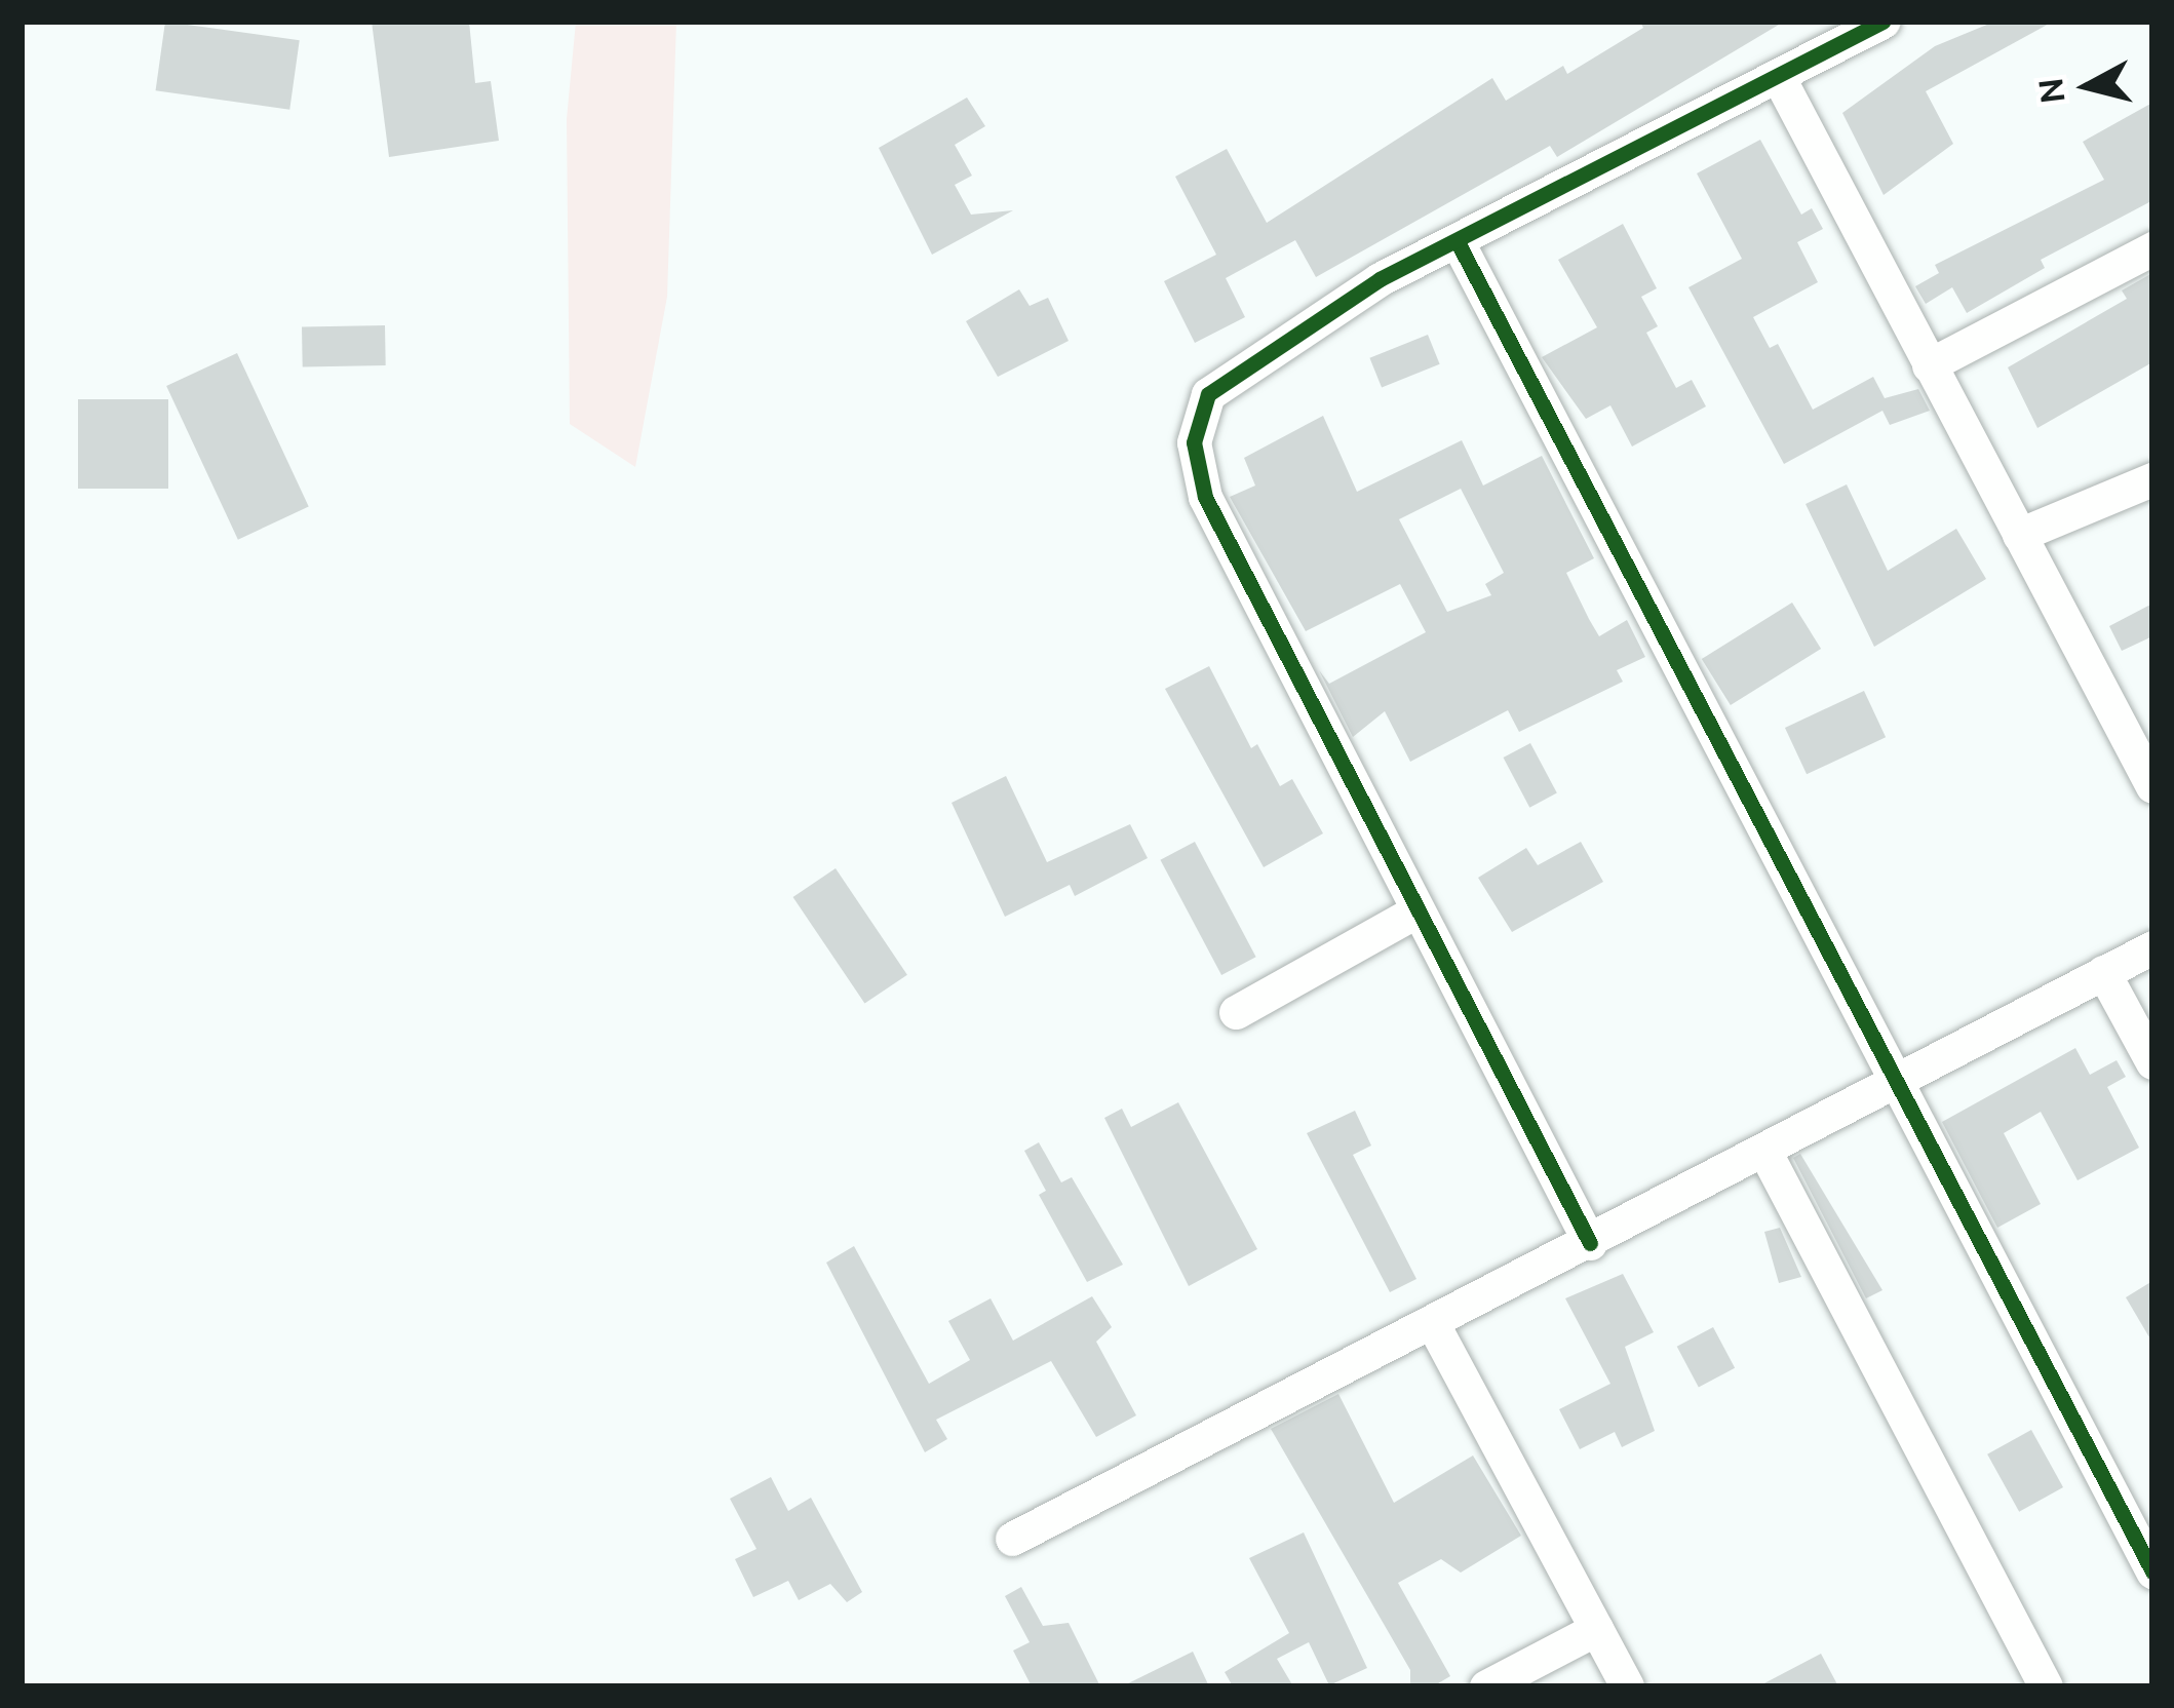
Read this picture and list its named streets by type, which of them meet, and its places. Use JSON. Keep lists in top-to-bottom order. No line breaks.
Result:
{"north":"left"}
